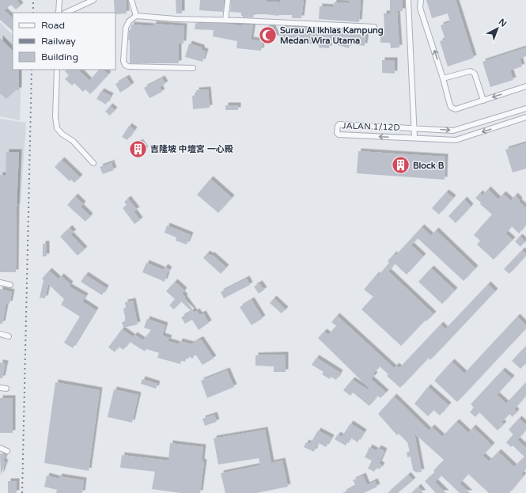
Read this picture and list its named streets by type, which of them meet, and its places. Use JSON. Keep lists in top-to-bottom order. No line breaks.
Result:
{"streets":{"street":["JALAN 1/12D"]},"places":{"mosque":["Surau Al Ikhlas Kampung Medan Wira Utama"],"building":["吉隆坡 中壇宮 一心殿","Block B"]},"legend":["Road","Railway","Building"],"north":"top right"}
